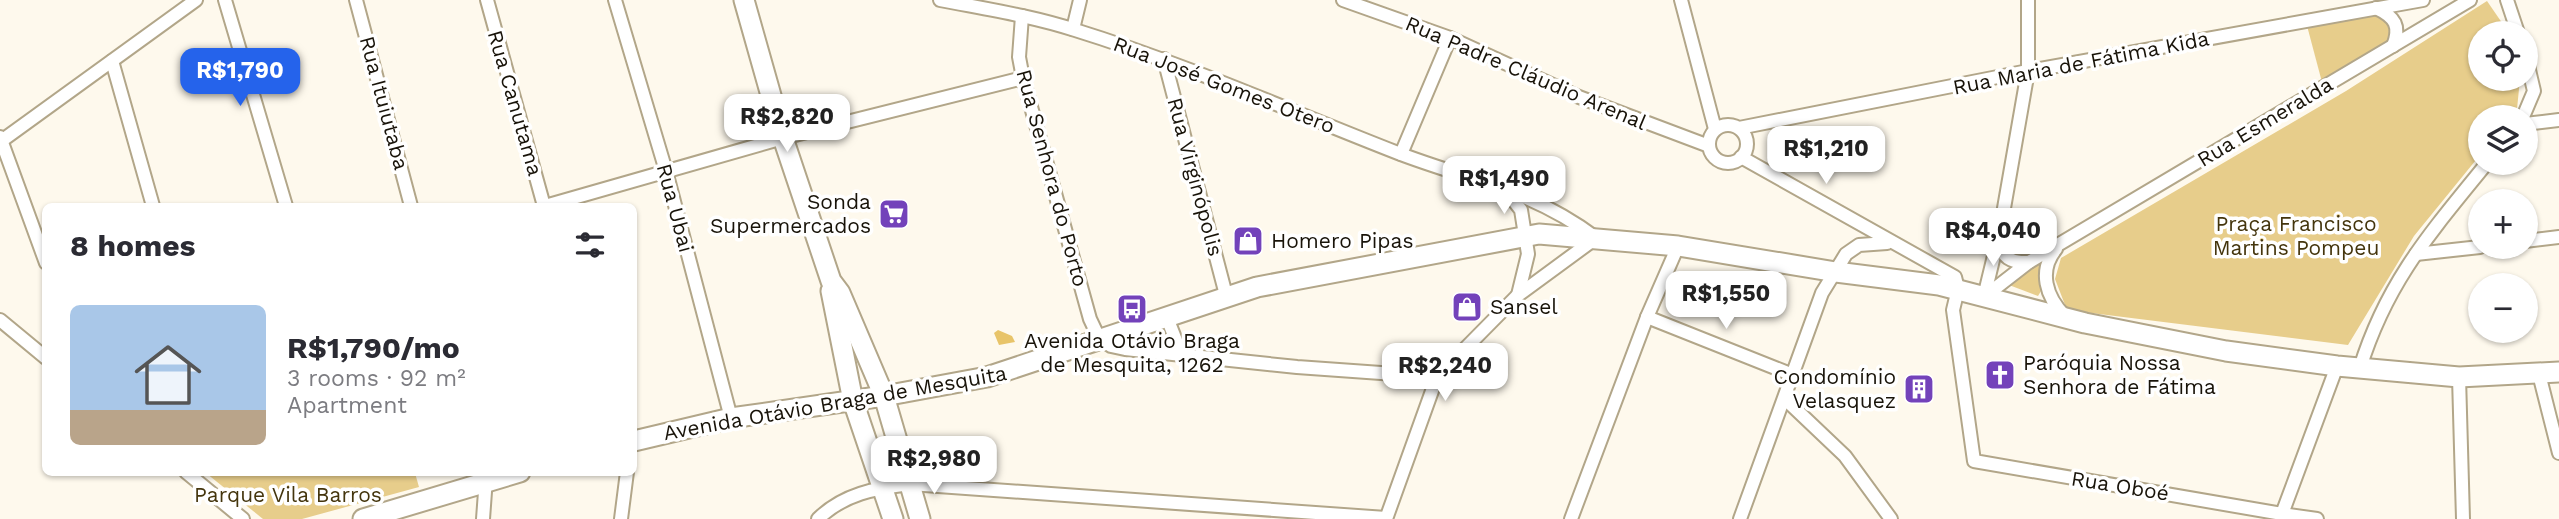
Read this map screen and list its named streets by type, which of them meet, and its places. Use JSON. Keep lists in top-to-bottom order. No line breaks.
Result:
{"streets":{"main road":["Avenida Otávio Braga de Mesquita"],"street":["Rua Maria de Fátima Kida","Rua Padre Cláudio Arenal","Rua José Gomes Otero","Rua Ituiutaba","Rua Canutama","Rua Esmeralda","Rua Virginópolis","Rua Senhora do Porto","Rua Ubai","Rua Oboé"]},"crossings":[["Rua Maria de Fátima Kida","Rua Padre Cláudio Arenal"],["Rua José Gomes Otero","Rua Virginópolis"],["Rua José Gomes Otero","Rua Senhora do Porto"],["Rua José Gomes Otero","Avenida Otávio Braga de Mesquita"],["Rua Esmeralda","Avenida Otávio Braga de Mesquita"],["Rua Virginópolis","Avenida Otávio Braga de Mesquita"],["Rua Senhora do Porto","Avenida Otávio Braga de Mesquita"],["Rua Ubai","Avenida Otávio Braga de Mesquita"],["Avenida Otávio Braga de Mesquita","Rua Oboé"]],"parks":["Praça Francisco Martins Pompeu","Parque Vila Barros"],"places":{"supermarket":["Sonda Supermercados"],"shop":["Homero Pipas","Sansel"],"bus stop":["Avenida Otávio Braga de Mesquita, 1262"],"church":["Paróquia Nossa Senhora de Fátima"],"building":["Condomínio Velasquez"]},"page":{"map_buttons":["+","−"],"price":["R$1,790","R$2,820","R$1,210","R$1,490","R$4,040","R$1,550","R$2,240","R$2,980"],"heading":"8 homes","list":[{"name":"R$1,790/mo","note":"3 rooms · 92 m² · Apartment"}]}}
